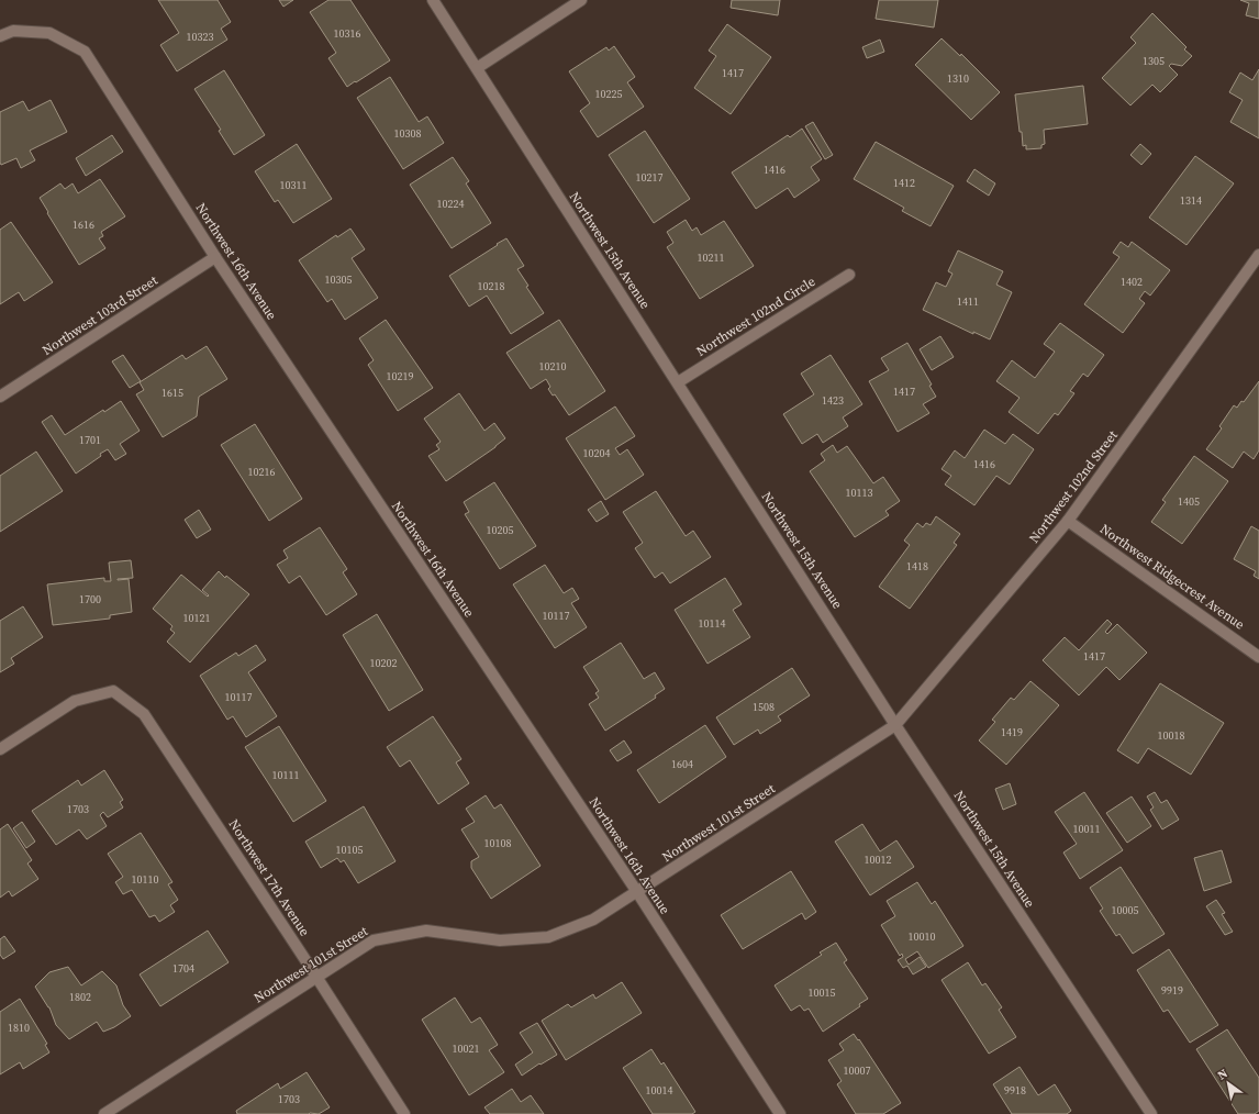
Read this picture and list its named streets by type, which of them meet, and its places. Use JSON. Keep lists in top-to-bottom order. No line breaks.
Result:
{"streets":{"street":["Northwest 15th Avenue","Northwest 16th Avenue","Northwest 103rd Street","Northwest 102nd Circle","Northwest 102nd Street","Northwest Ridgecrest Avenue","Northwest 101st Street","Northwest 17th Avenue"]},"crossings":[["Northwest 15th Avenue","Northwest 102nd Circle"],["Northwest 15th Avenue","Northwest 102nd Street"],["Northwest 15th Avenue","Northwest 101st Street"],["Northwest 16th Avenue","Northwest 103rd Street"],["Northwest 16th Avenue","Northwest 101st Street"],["Northwest 102nd Street","Northwest Ridgecrest Avenue"],["Northwest 102nd Street","Northwest 101st Street"],["Northwest 101st Street","Northwest 17th Avenue"]],"house_numbers":["10316","10323","1305","1417","1310","10225","10308","1416","10217","1412","10311","1314","10224","1616","10211","10305","1402","10218","1411","10210","10219","1417","1615","1423","1701","10204","1416","10216","10113","1405","10205","1418","1700","10117","10121","10114","1417","10202","10117","1508","1419","10018","1604","10111","1703","10011","10108","10105","10012","10110","10005","10010","1704","9919","10015","1802","1810","10021","10007","10014","9918","1703"],"north":"top left"}
